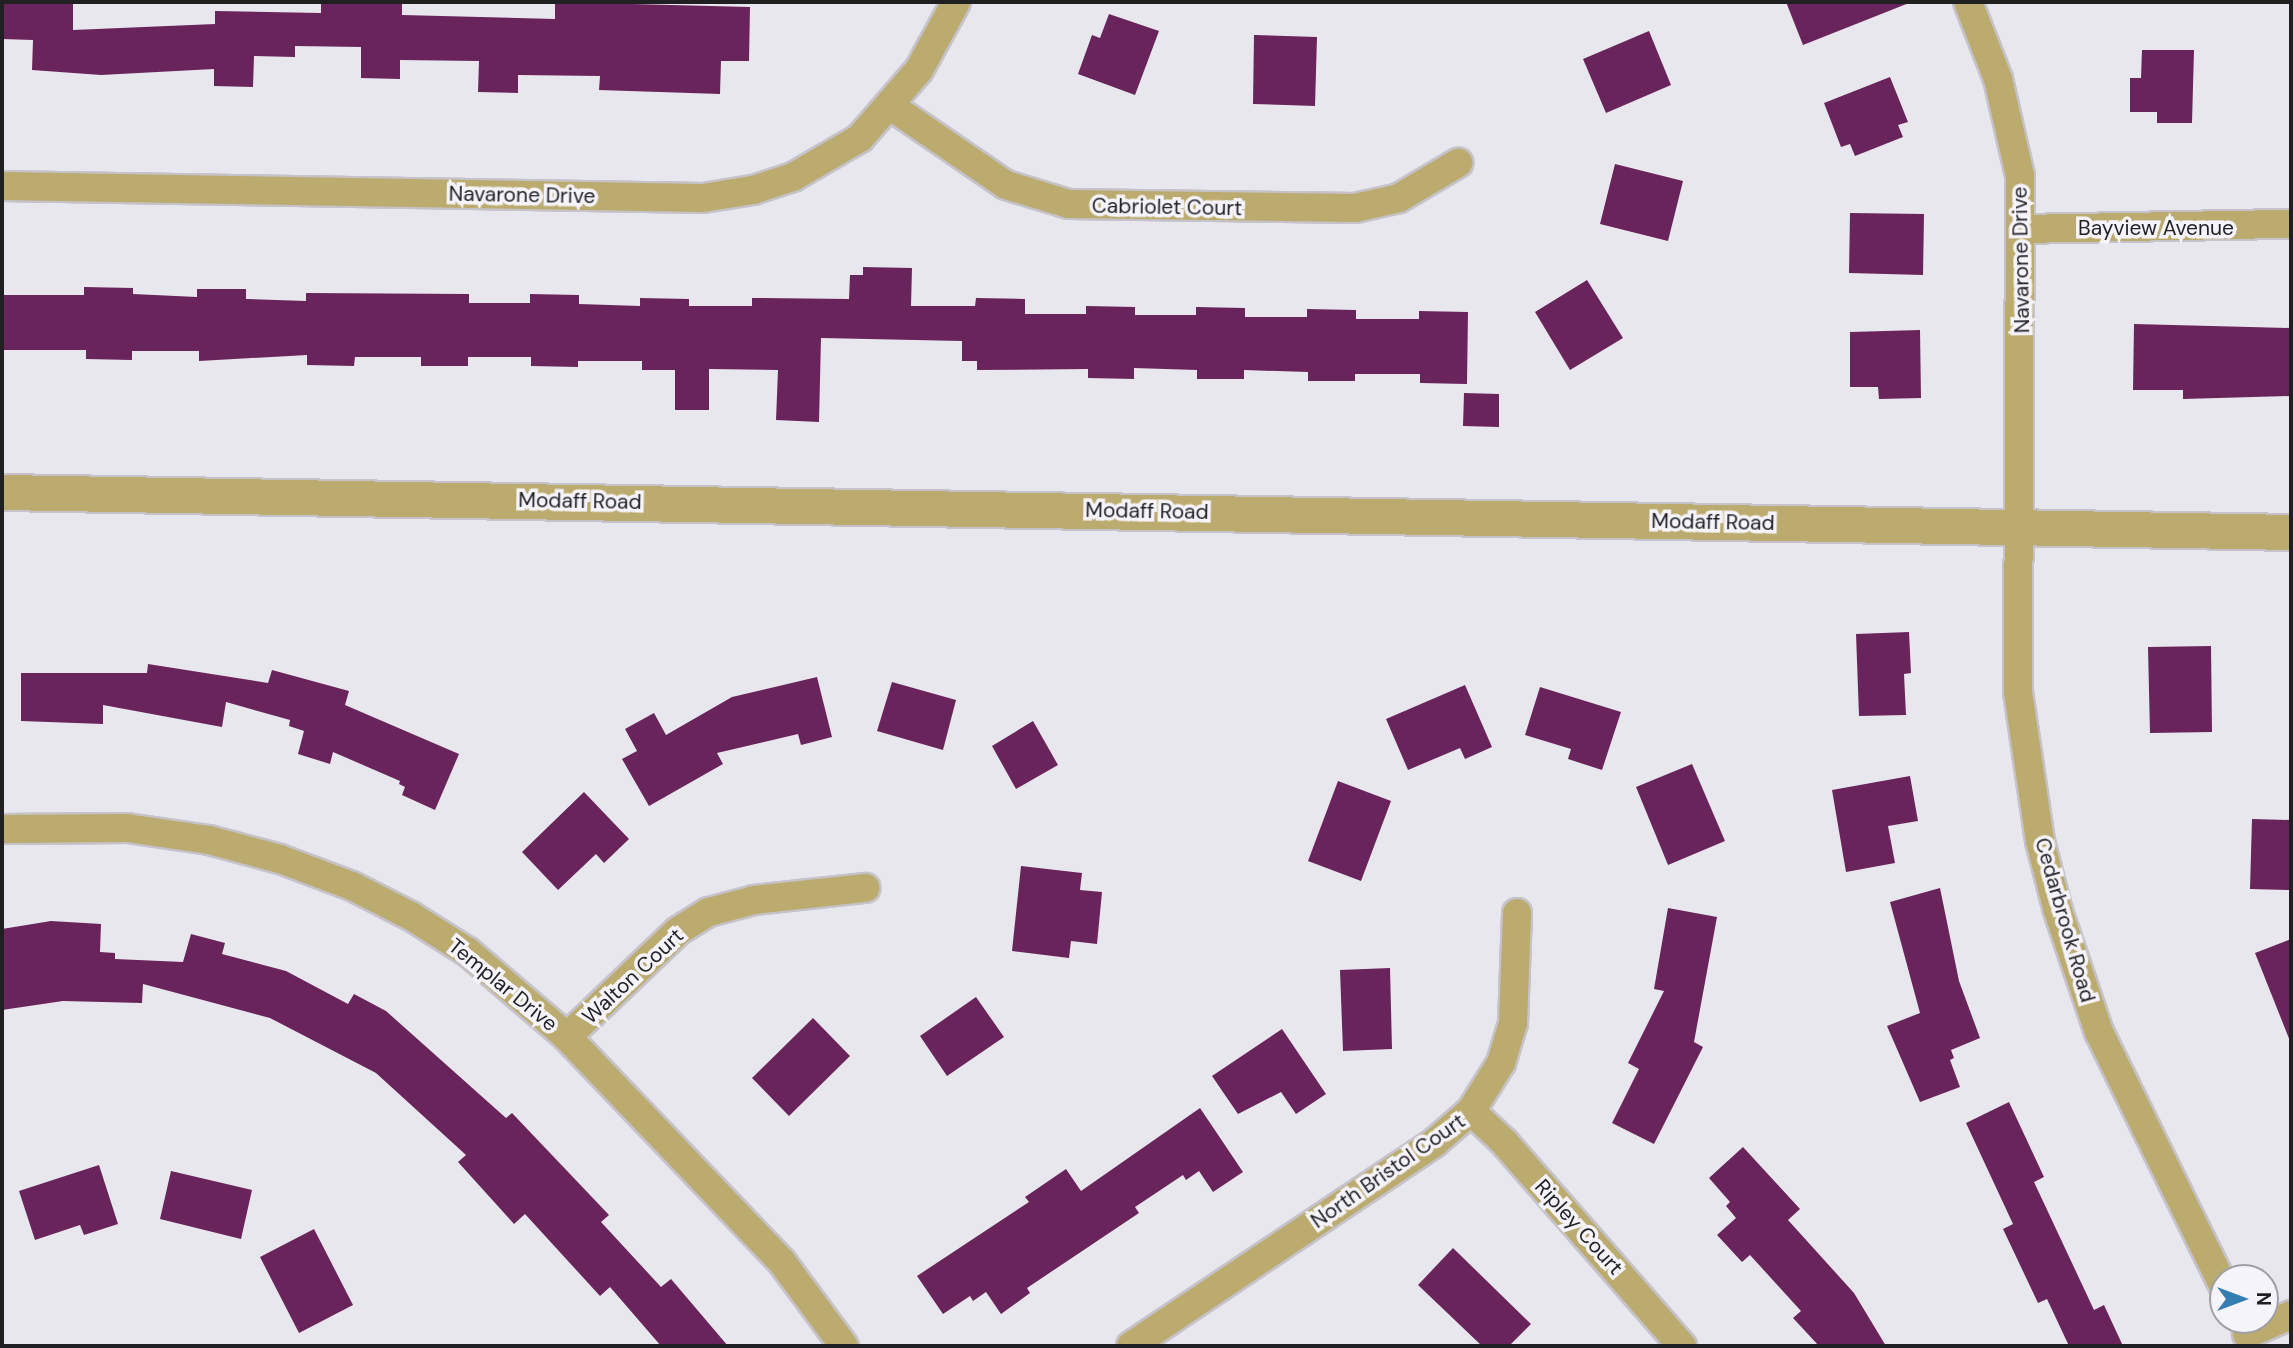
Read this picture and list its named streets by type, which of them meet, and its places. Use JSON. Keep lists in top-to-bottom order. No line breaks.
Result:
{"streets":{"street":["Navarone Drive","Cabriolet Court","Bayview Avenue","Modaff Road","Cedarbrook Road","Walton Court","Templar Drive","North Bristol Court","Ripley Court"]},"crossings":[["Navarone Drive","Cabriolet Court"],["Navarone Drive","Bayview Avenue"],["Navarone Drive","Modaff Road"],["Navarone Drive","Cedarbrook Road"],["Modaff Road","Cedarbrook Road"],["Walton Court","Templar Drive"],["North Bristol Court","Ripley Court"]],"north":"right"}
